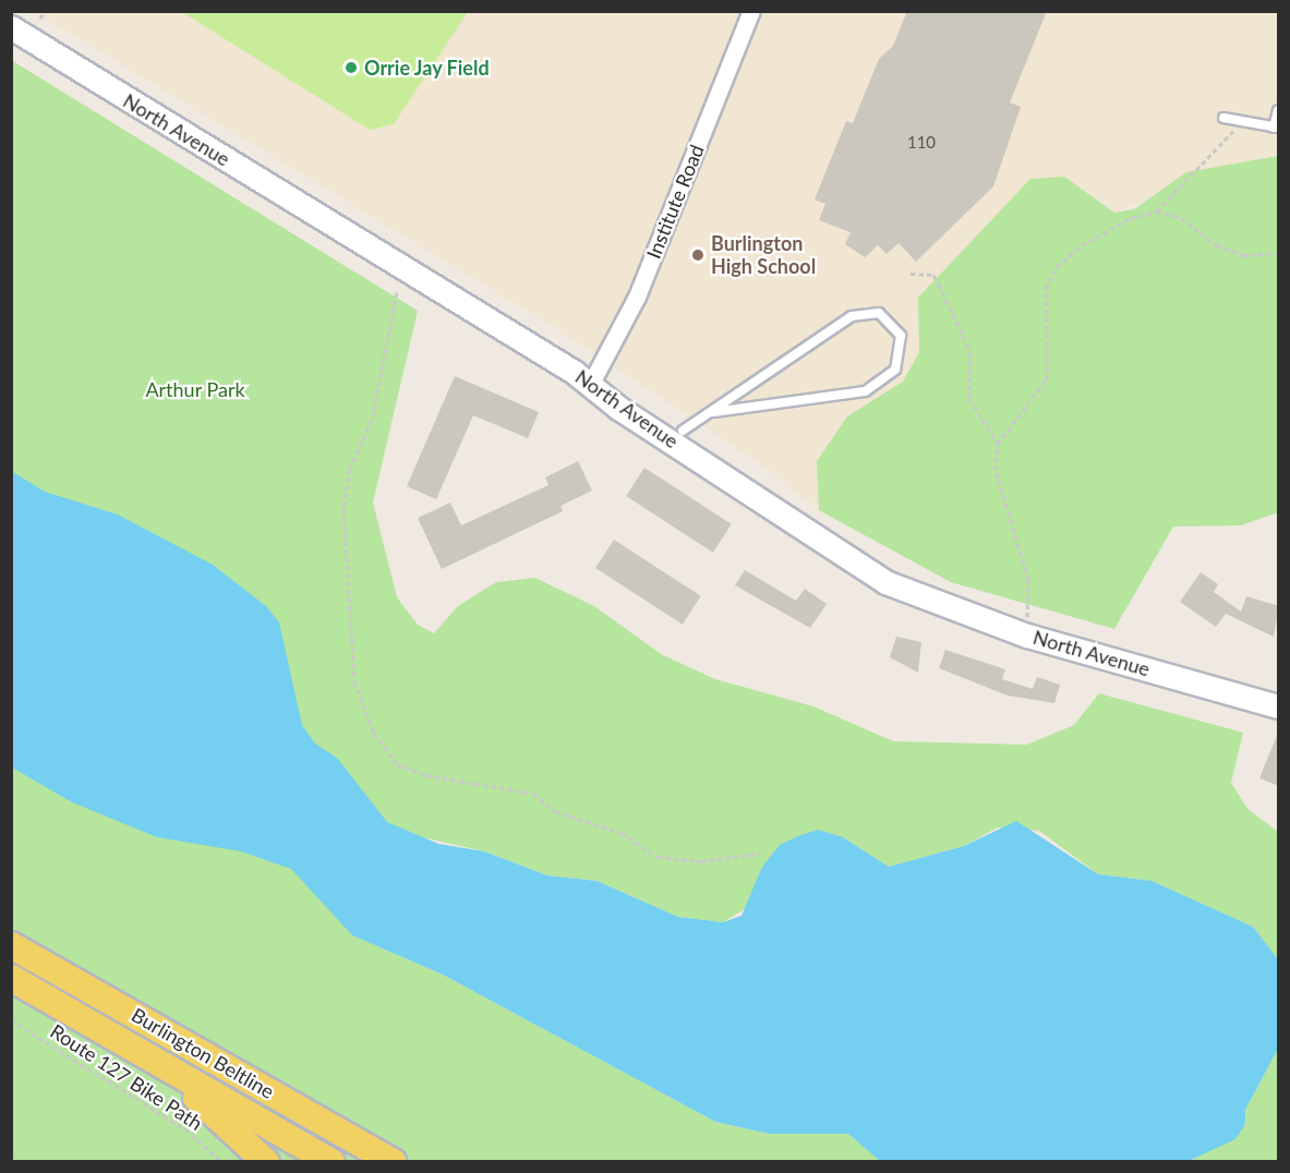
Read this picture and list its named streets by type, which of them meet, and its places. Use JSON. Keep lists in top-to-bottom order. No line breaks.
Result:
{"streets":{"main road":["North Avenue","Burlington Beltline"],"street":["Institute Road"],"path":["Route 127 Bike Path"]},"crossings":[["North Avenue","Institute Road"]],"parks":["Arthur Park"],"places":["Orrie Jay Field","Burlington High School"],"house_numbers":["110"]}
